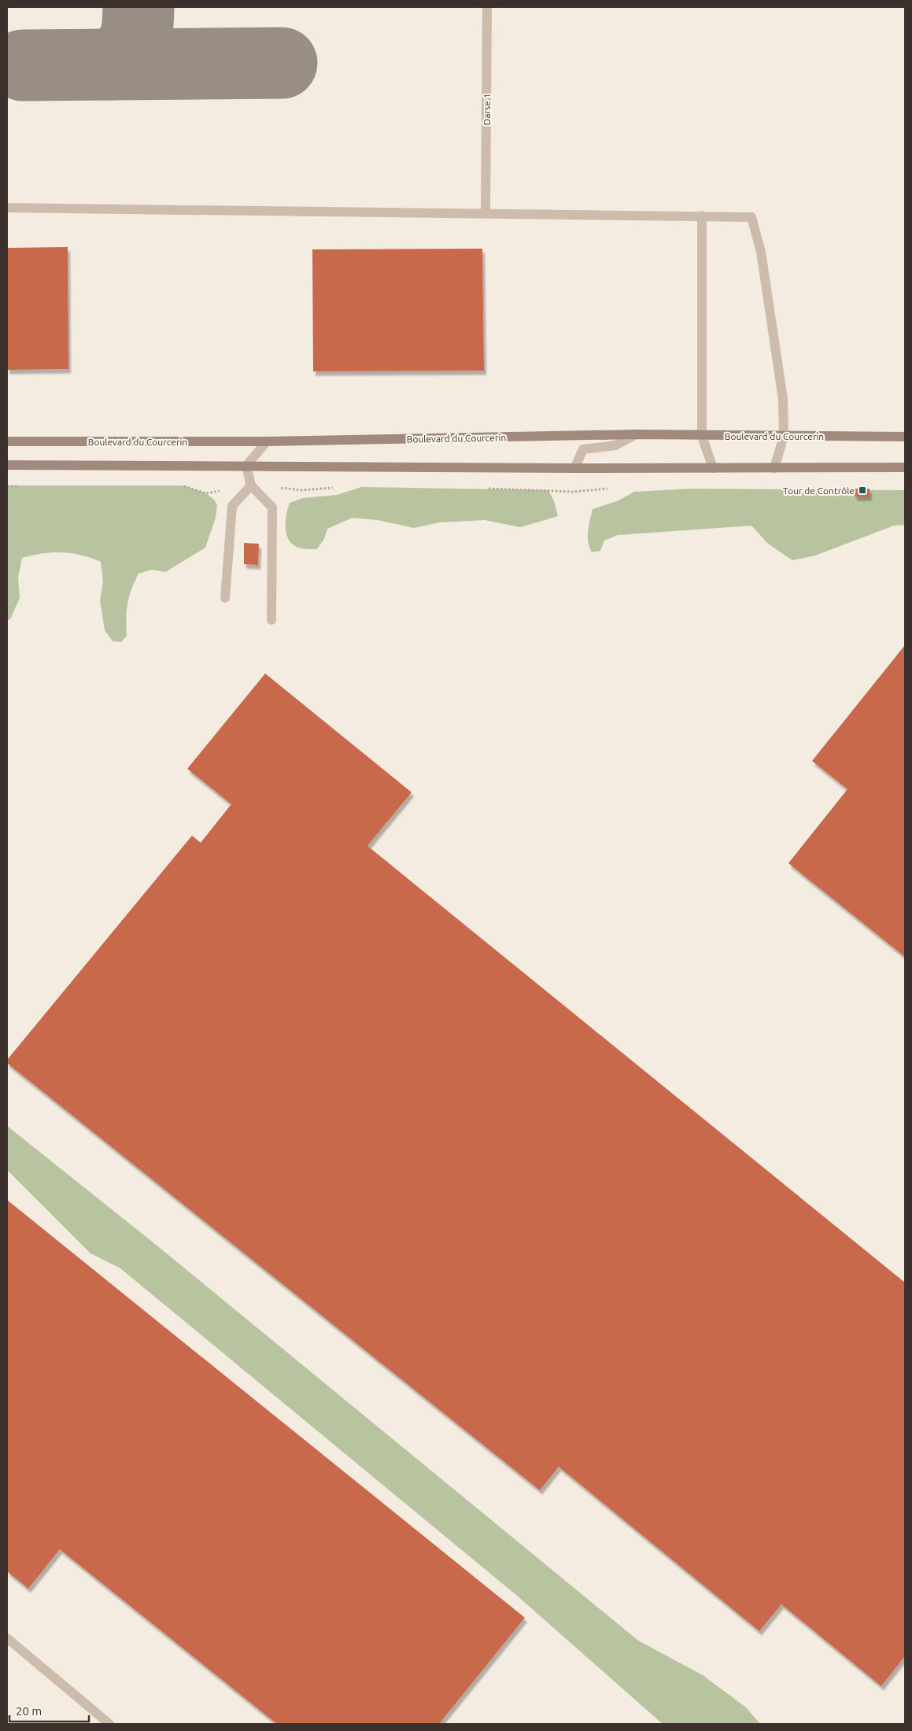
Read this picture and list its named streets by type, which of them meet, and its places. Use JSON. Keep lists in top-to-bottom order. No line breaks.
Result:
{"streets":{"main road":["Boulevard du Courcerin"],"street":["Darse 1"]},"places":{"transit":["Tour de Contrôle"]},"scale_bar":"20 m"}
